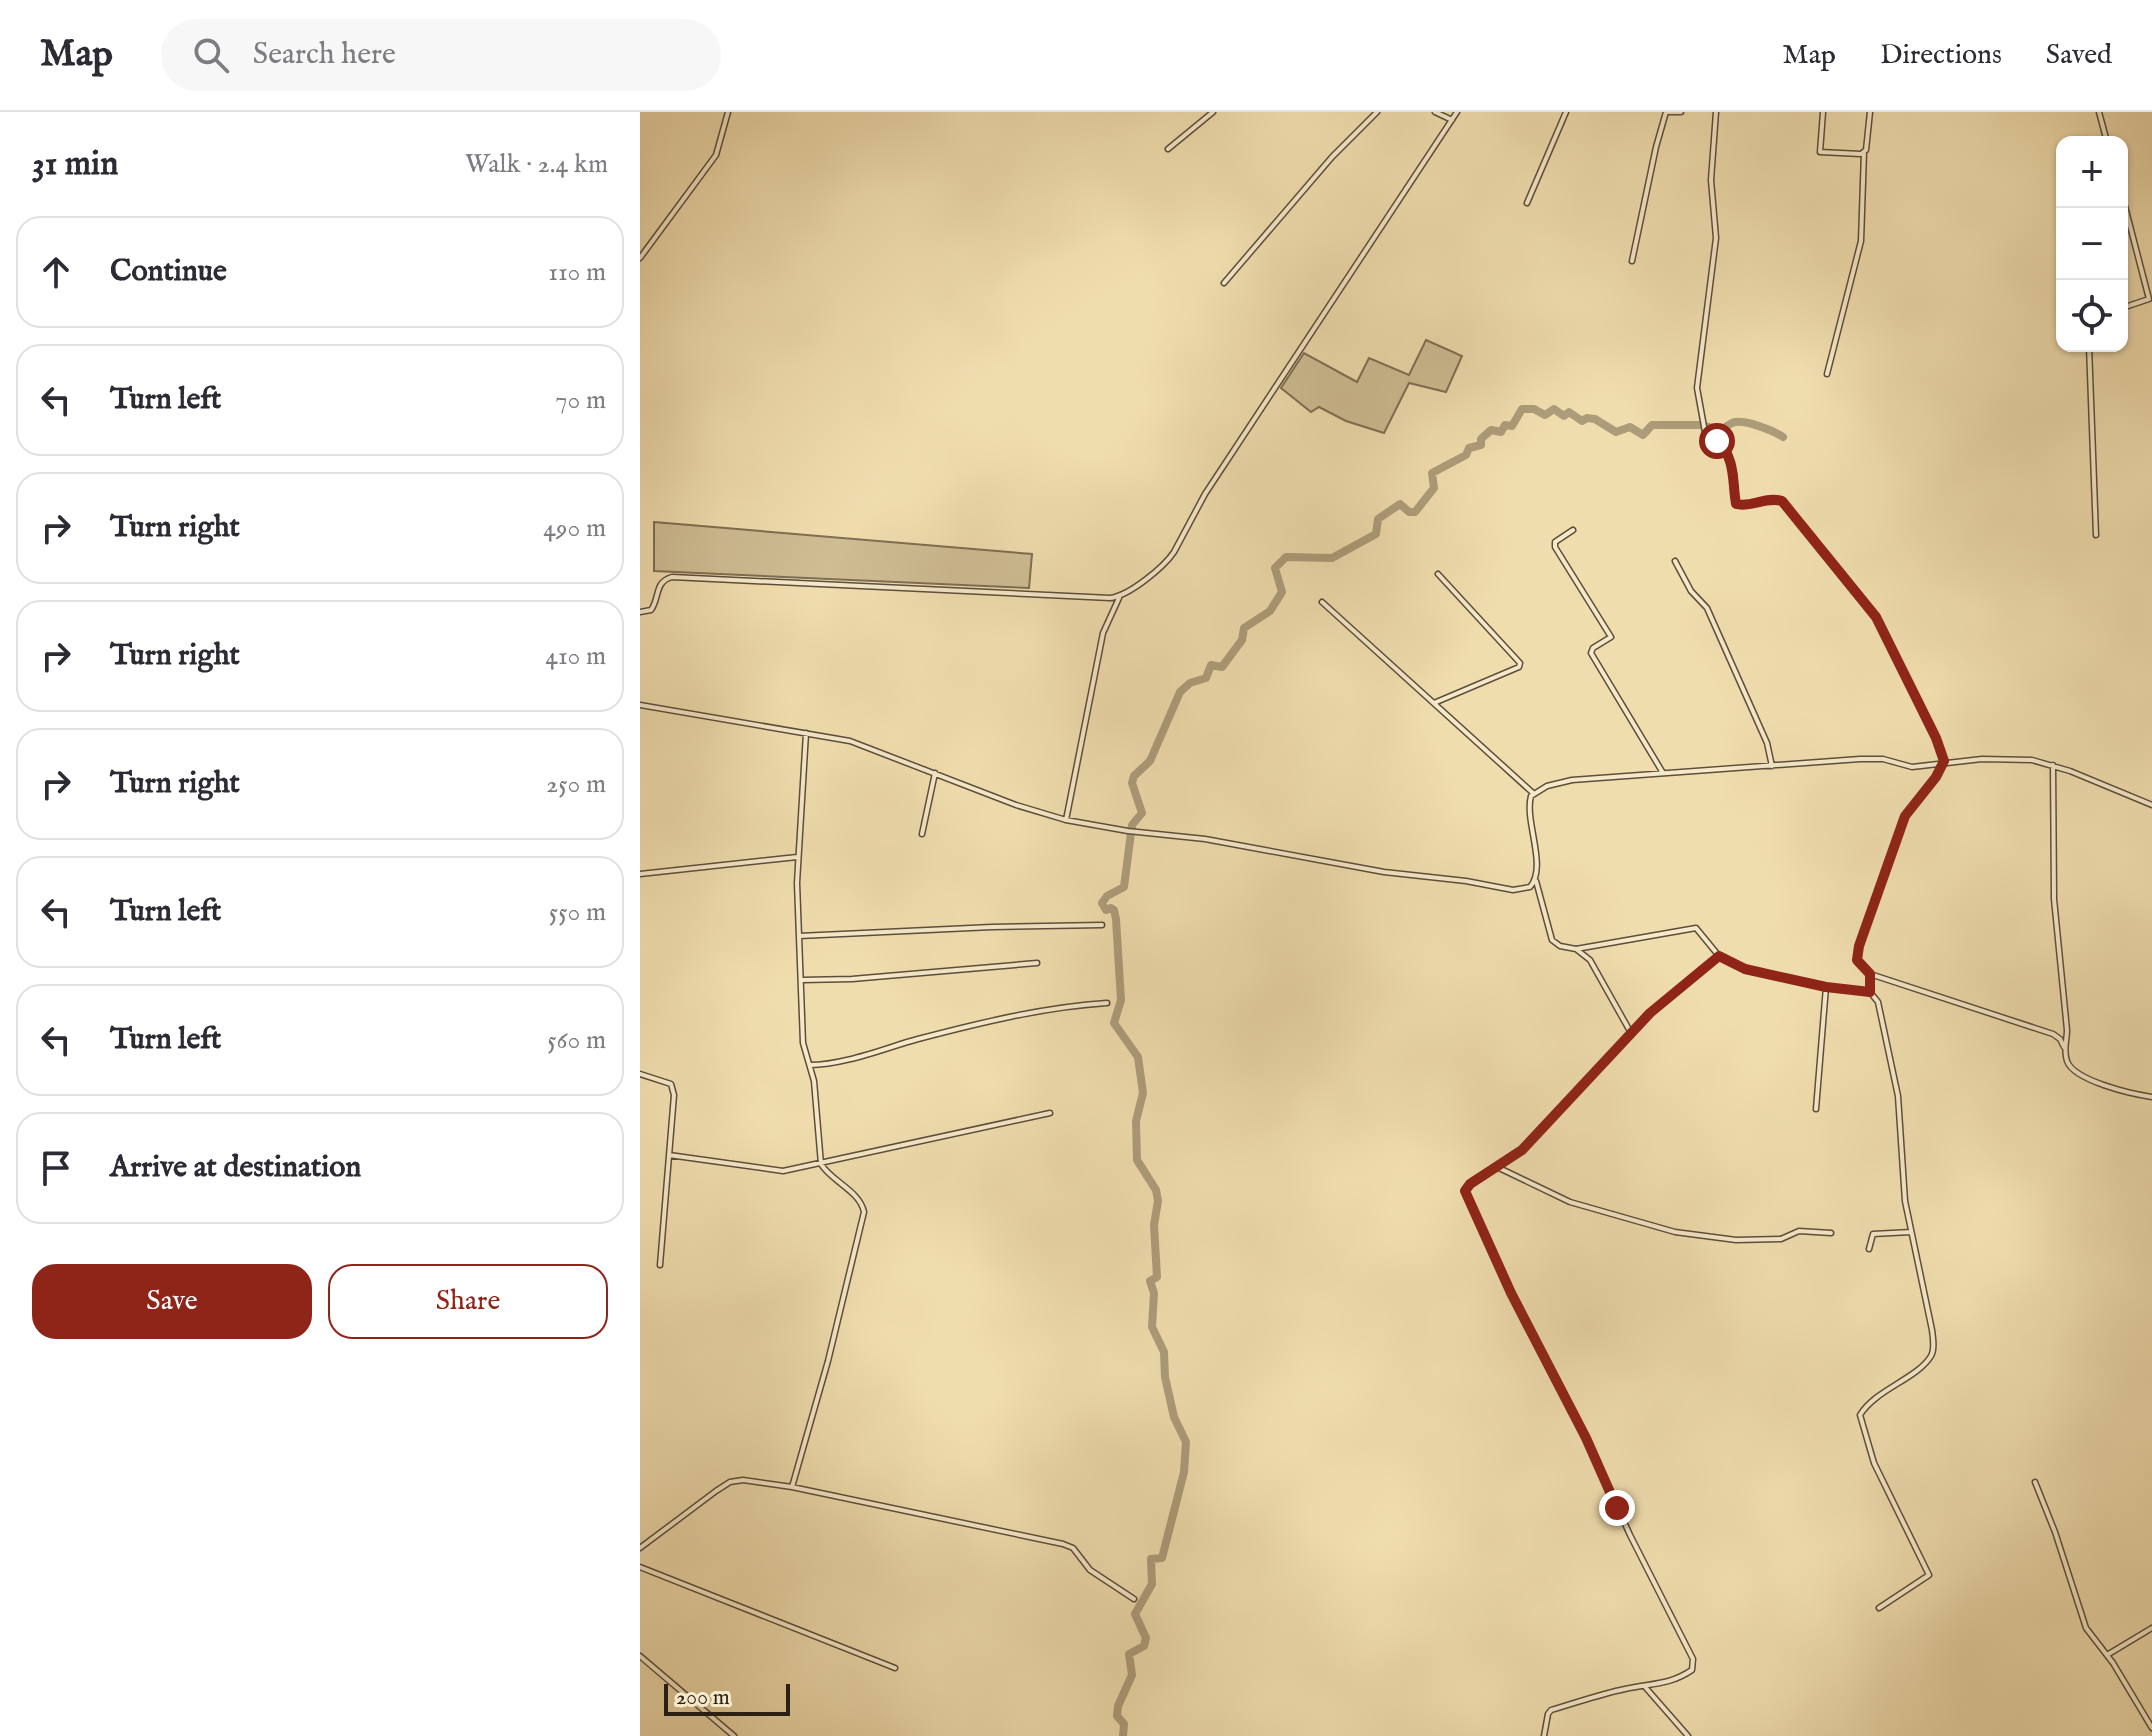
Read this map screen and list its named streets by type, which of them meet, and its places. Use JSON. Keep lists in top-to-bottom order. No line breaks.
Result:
{"scale_bar":"200 m","page":{"header":"Map","search":"Search here","nav":["Map","Directions","Saved"],"heading":["31 min","Walk · 2.4 km"],"map_buttons":["+","−"],"list":[["Continue","110 m"],["Turn left","70 m"],["Turn right","490 m"],["Turn right","410 m"],["Turn right","250 m"],["Turn left","550 m"],["Turn left","560 m"],"Arrive at destination"],"buttons":["Save","Share"],"scale":"200 m"}}
